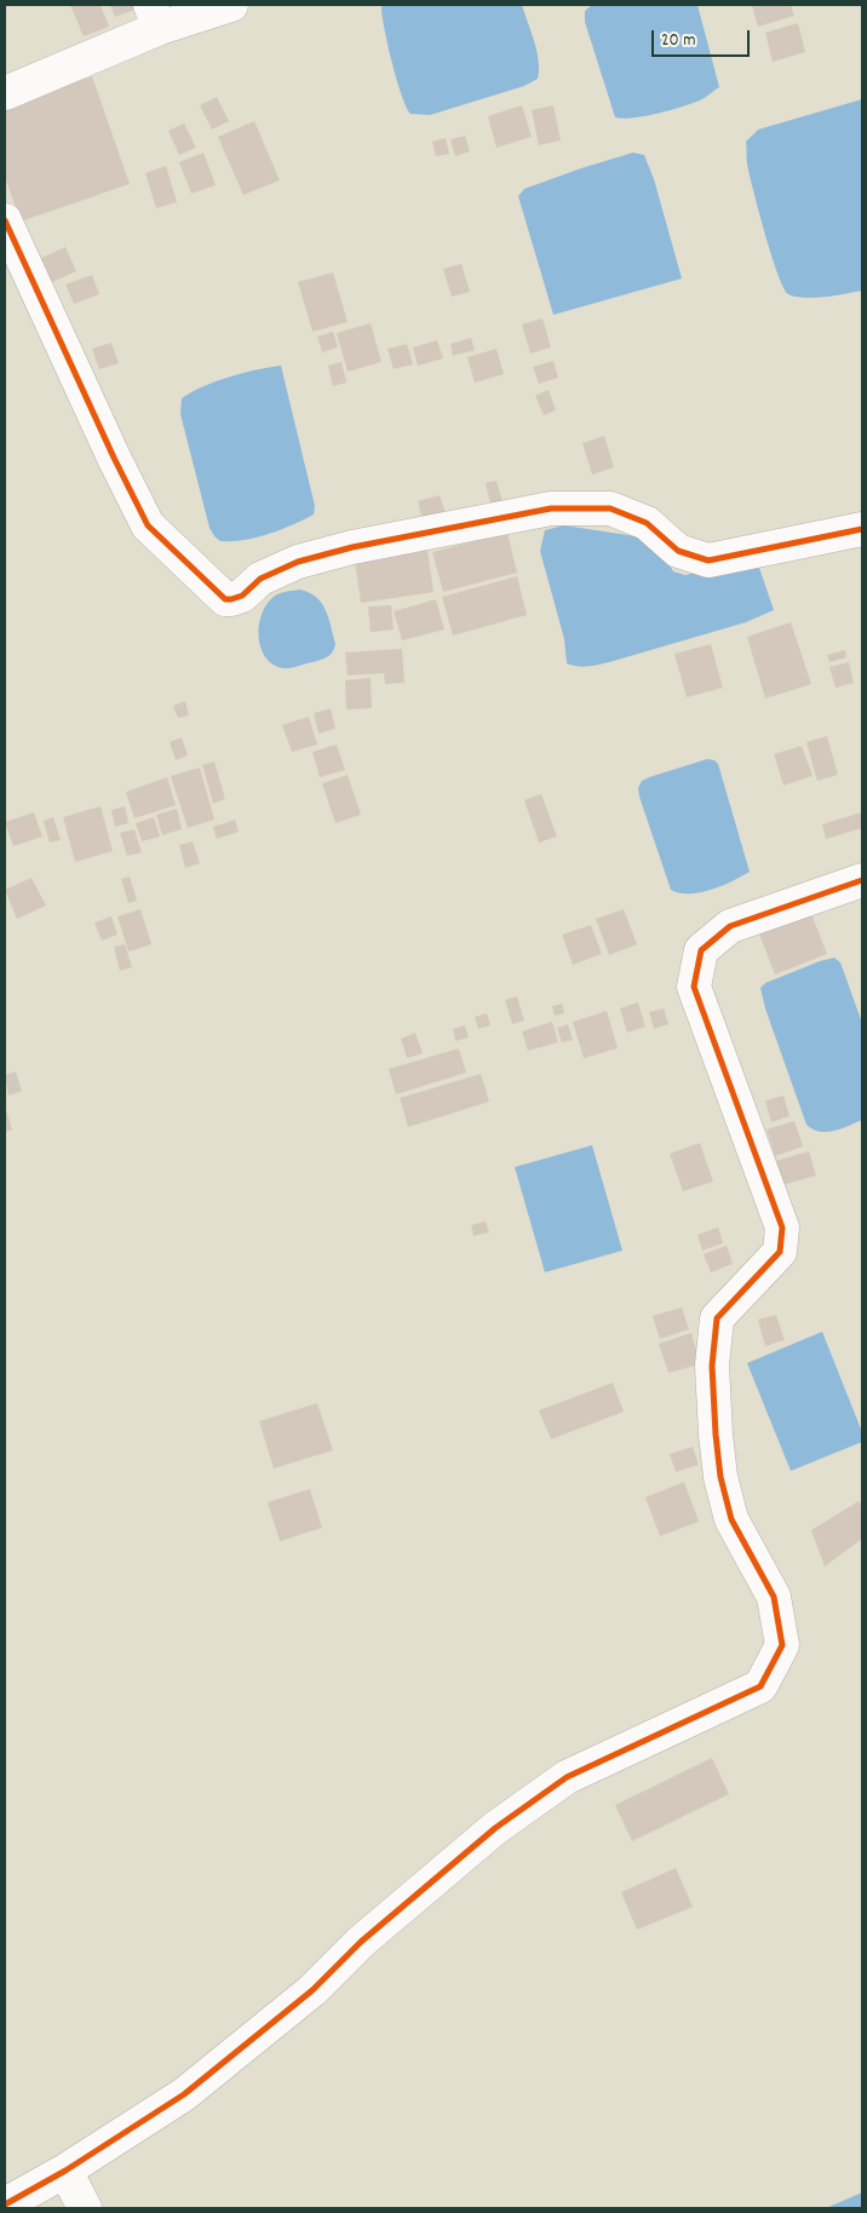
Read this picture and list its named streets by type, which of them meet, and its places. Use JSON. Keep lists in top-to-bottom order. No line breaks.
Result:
{"scale_bar":"20 m"}
